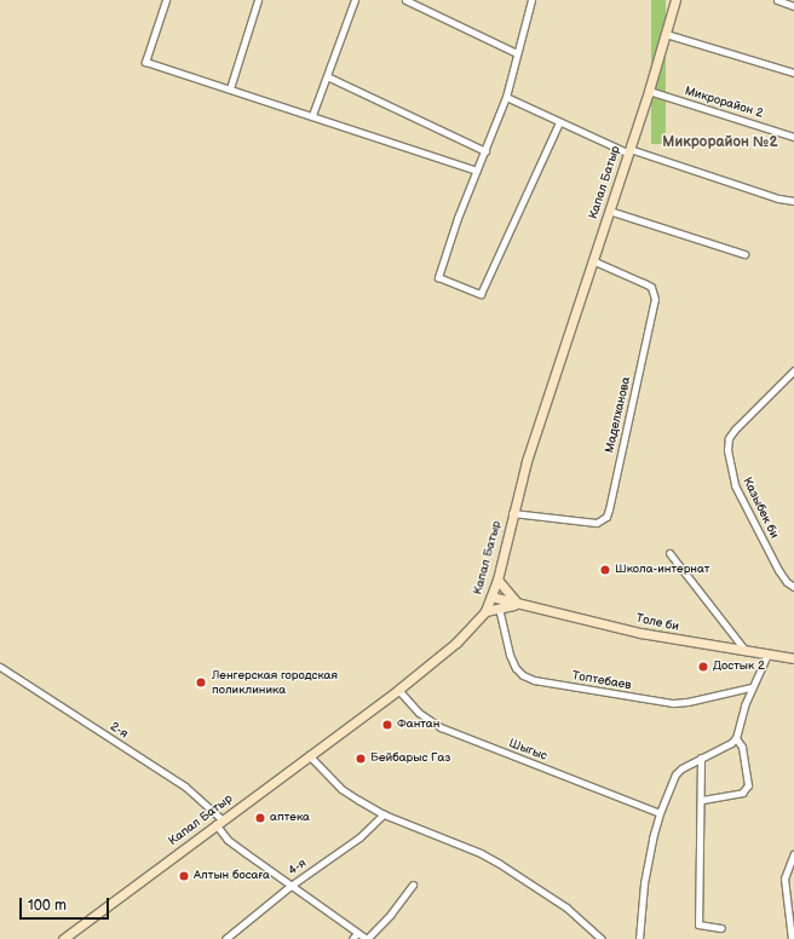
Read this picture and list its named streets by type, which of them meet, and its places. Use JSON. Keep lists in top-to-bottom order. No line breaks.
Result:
{"streets":{"main road":["Капал Батыр","Толе би"],"street":["Микрорайон 2","Маделханова","Казыбек би","Топтебаев","2-я","Шыгыс","4-я"]},"crossings":[["Микрорайон 2","Капал Батыр"],["Капал Батыр","Маделханова"],["Капал Батыр","Толе би"],["Капал Батыр","2-я"],["Капал Батыр","Шыгыс"],["2-я","4-я"]],"districts":["Микрорайон №2"],"places":["Школа-интернат","Достык 2","Ленгерская городская поликлиника","Фантан","Бейбарыс Газ","аптека","Алтын босаға"],"scale_bar":"100 m"}
